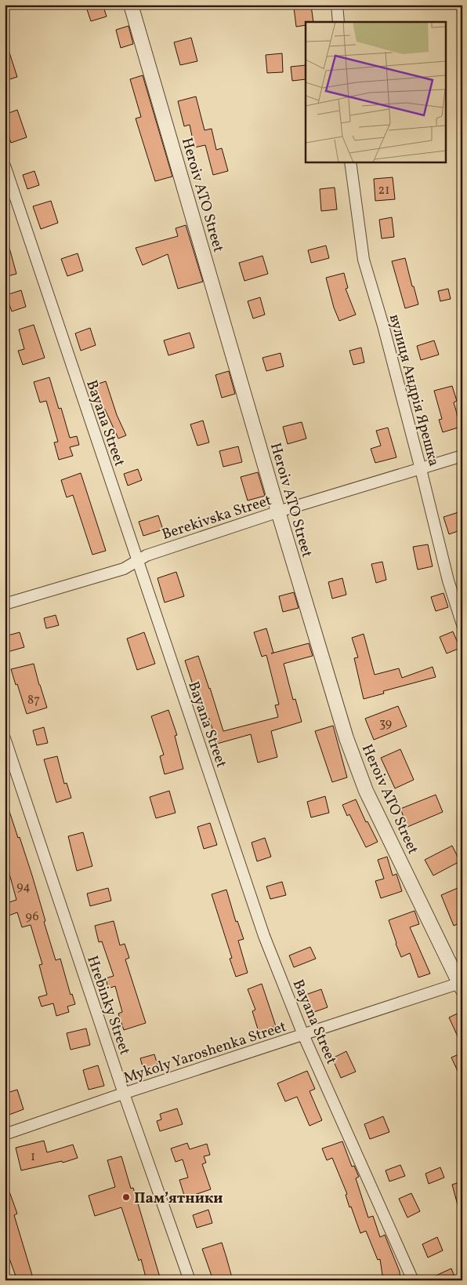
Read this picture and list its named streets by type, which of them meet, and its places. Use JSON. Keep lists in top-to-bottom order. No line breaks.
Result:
{"streets":{"street":["Heroiv ATO Street","вулиця Андрія Ярешка","Bayana Street","Berekivska Street","Hrebinky Street","Mykoly Yaroshenka Street"]},"crossings":[["Heroiv ATO Street","Berekivska Street"],["Heroiv ATO Street","Mykoly Yaroshenka Street"],["вулиця Андрія Ярешка","Berekivska Street"],["Bayana Street","Berekivska Street"],["Bayana Street","Mykoly Yaroshenka Street"],["Hrebinky Street","Mykoly Yaroshenka Street"]],"places":["Памʼятники"],"house_numbers":["21","87","39","94","96","1"]}
